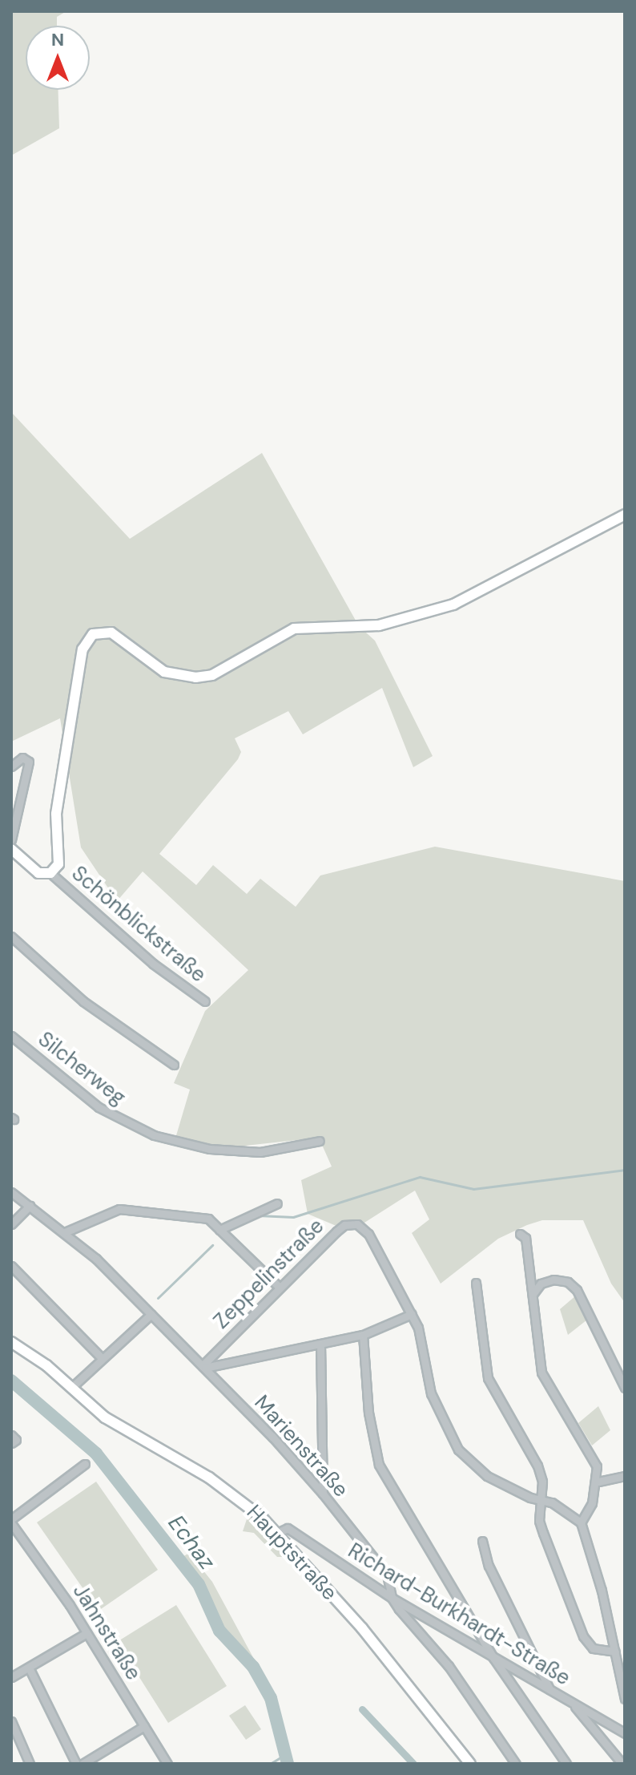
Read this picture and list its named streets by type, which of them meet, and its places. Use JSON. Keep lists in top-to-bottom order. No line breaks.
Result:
{"streets":{"street":["Schönblickstraße","Silcherweg","Zeppelinstraße","Marienstraße","Hauptstraße","Richard-Burkhardt-Straße","Jahnstraße"]},"crossings":[["Zeppelinstraße","Marienstraße"],["Marienstraße","Richard-Burkhardt-Straße"],["Hauptstraße","Richard-Burkhardt-Straße"]],"water":["Echaz"],"north":"top"}
